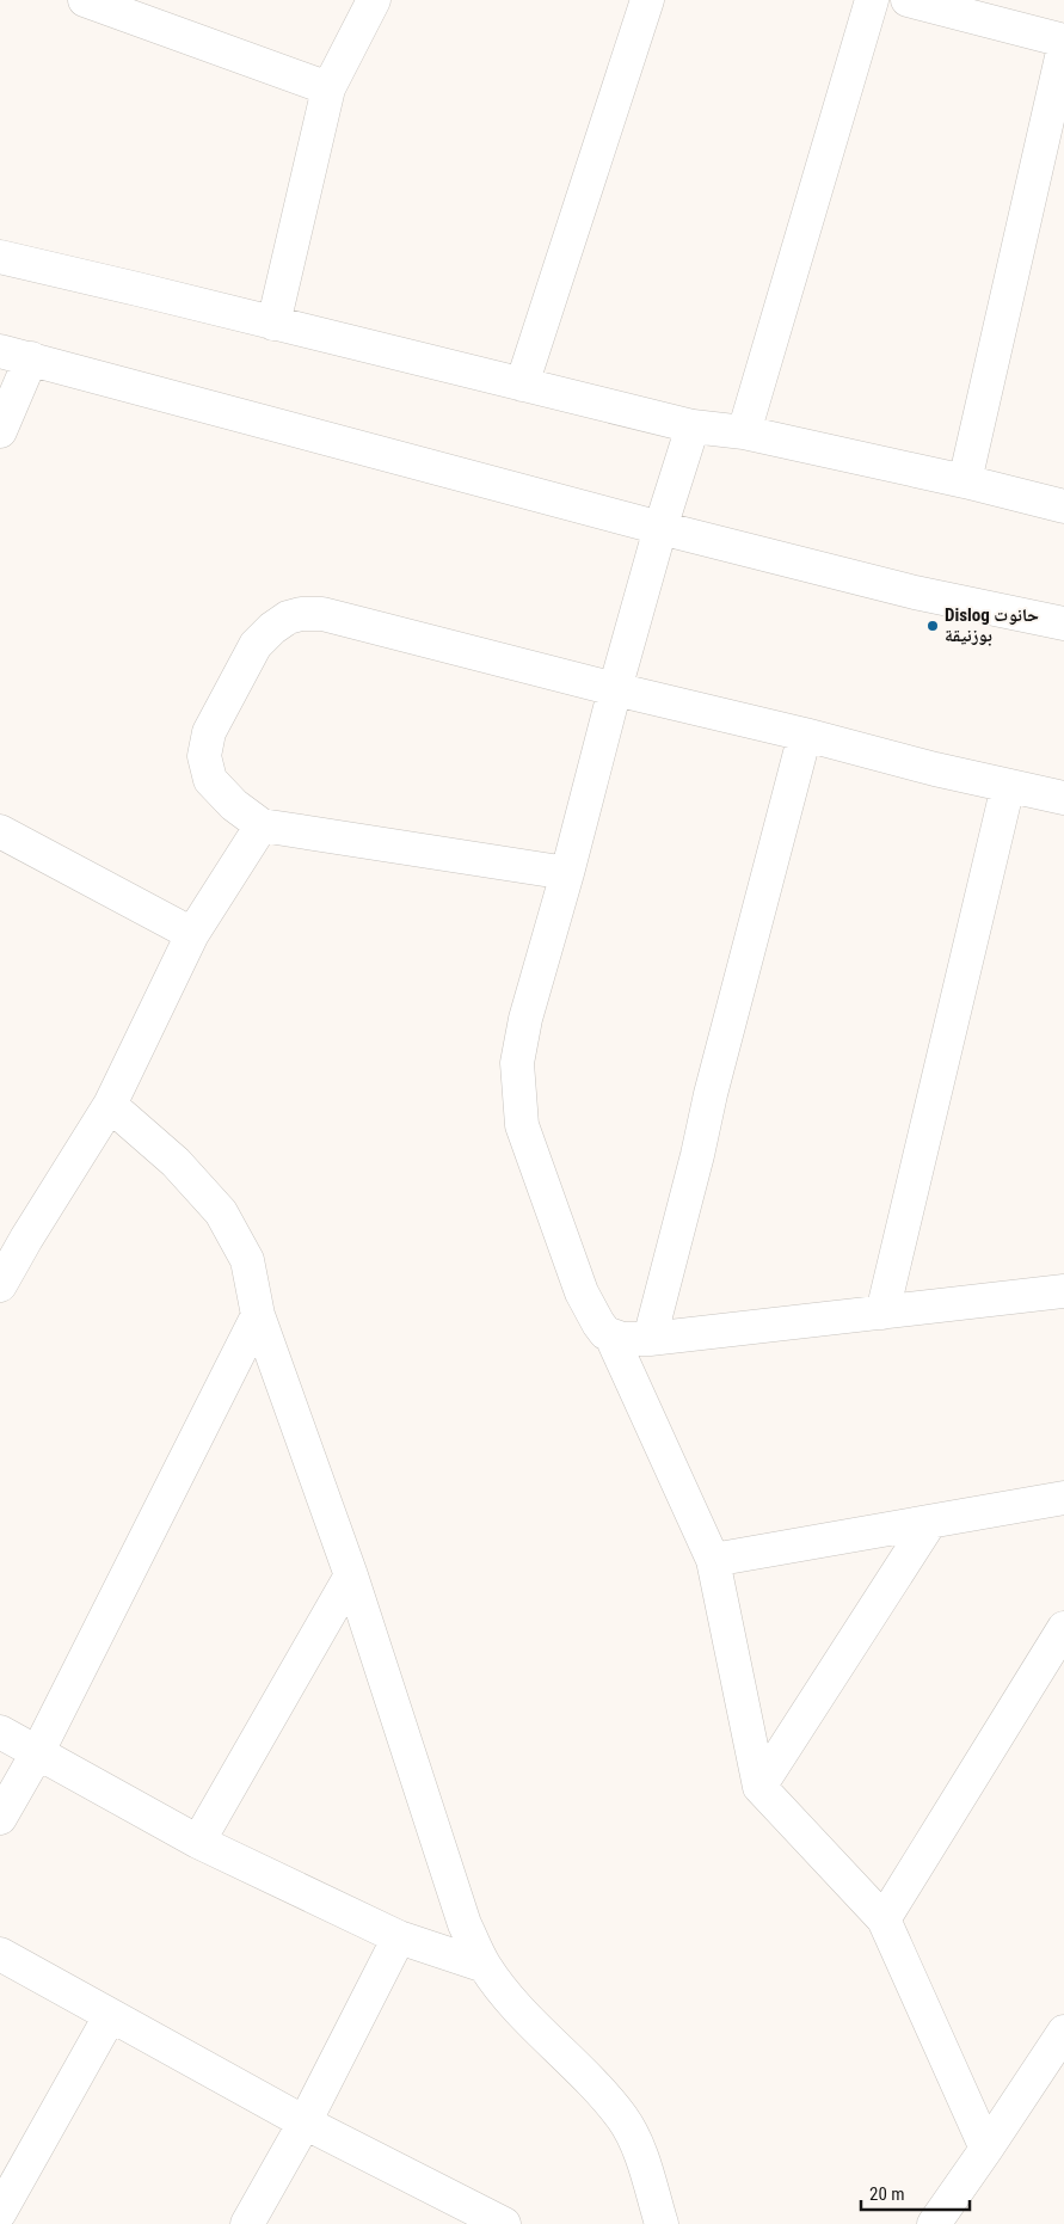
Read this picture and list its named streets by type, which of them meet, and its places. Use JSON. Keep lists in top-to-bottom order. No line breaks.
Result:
{"places":["Dislog حانوت بوزنيقة"],"scale_bar":"20 m"}
